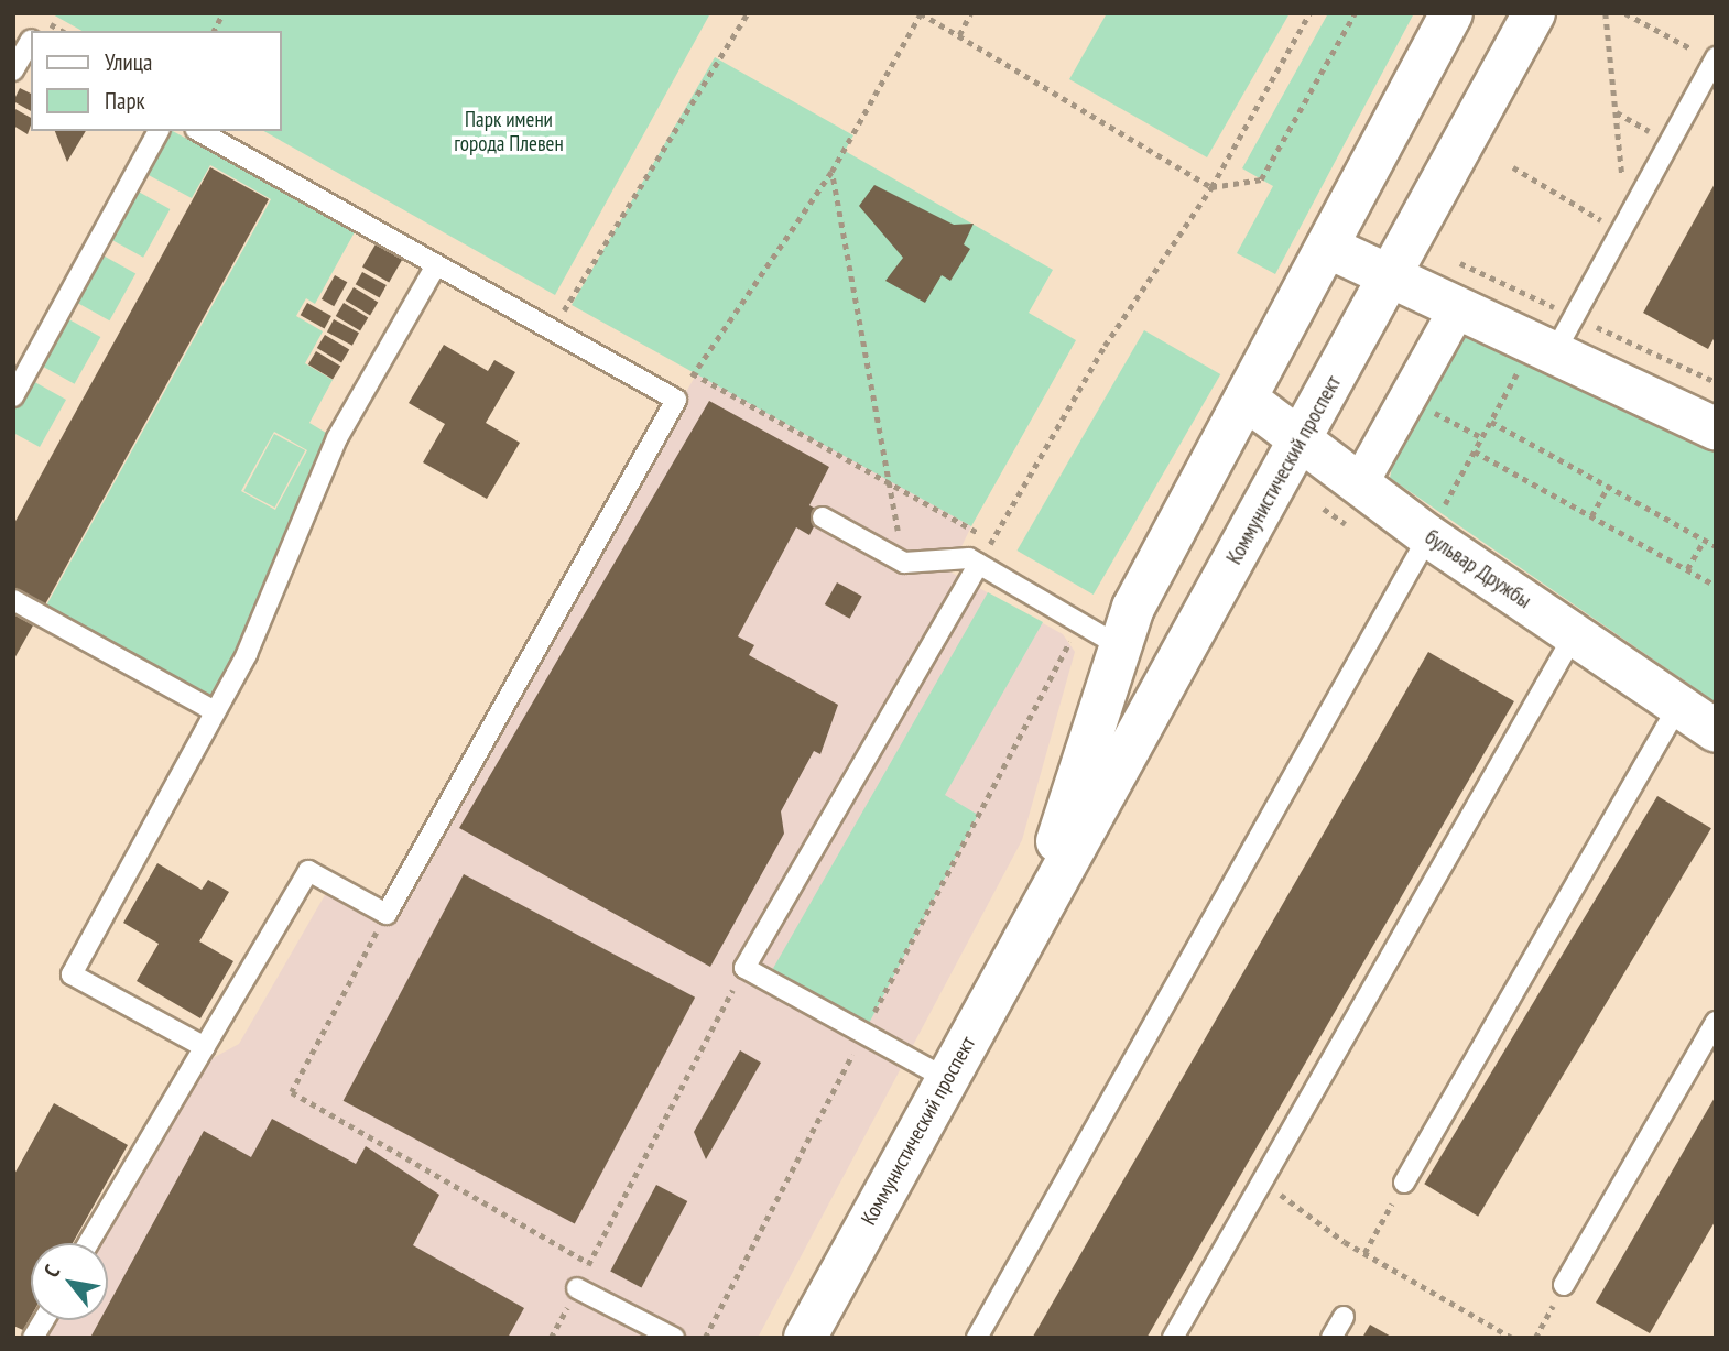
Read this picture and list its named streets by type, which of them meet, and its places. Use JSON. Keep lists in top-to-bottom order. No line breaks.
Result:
{"streets":{"main road":["Коммунистический проспект","бульвар Дружбы"]},"crossings":[["Коммунистический проспект","бульвар Дружбы"]],"parks":["Парк имени города Плевен"],"legend":["Улица","Парк"],"north":"top left"}
